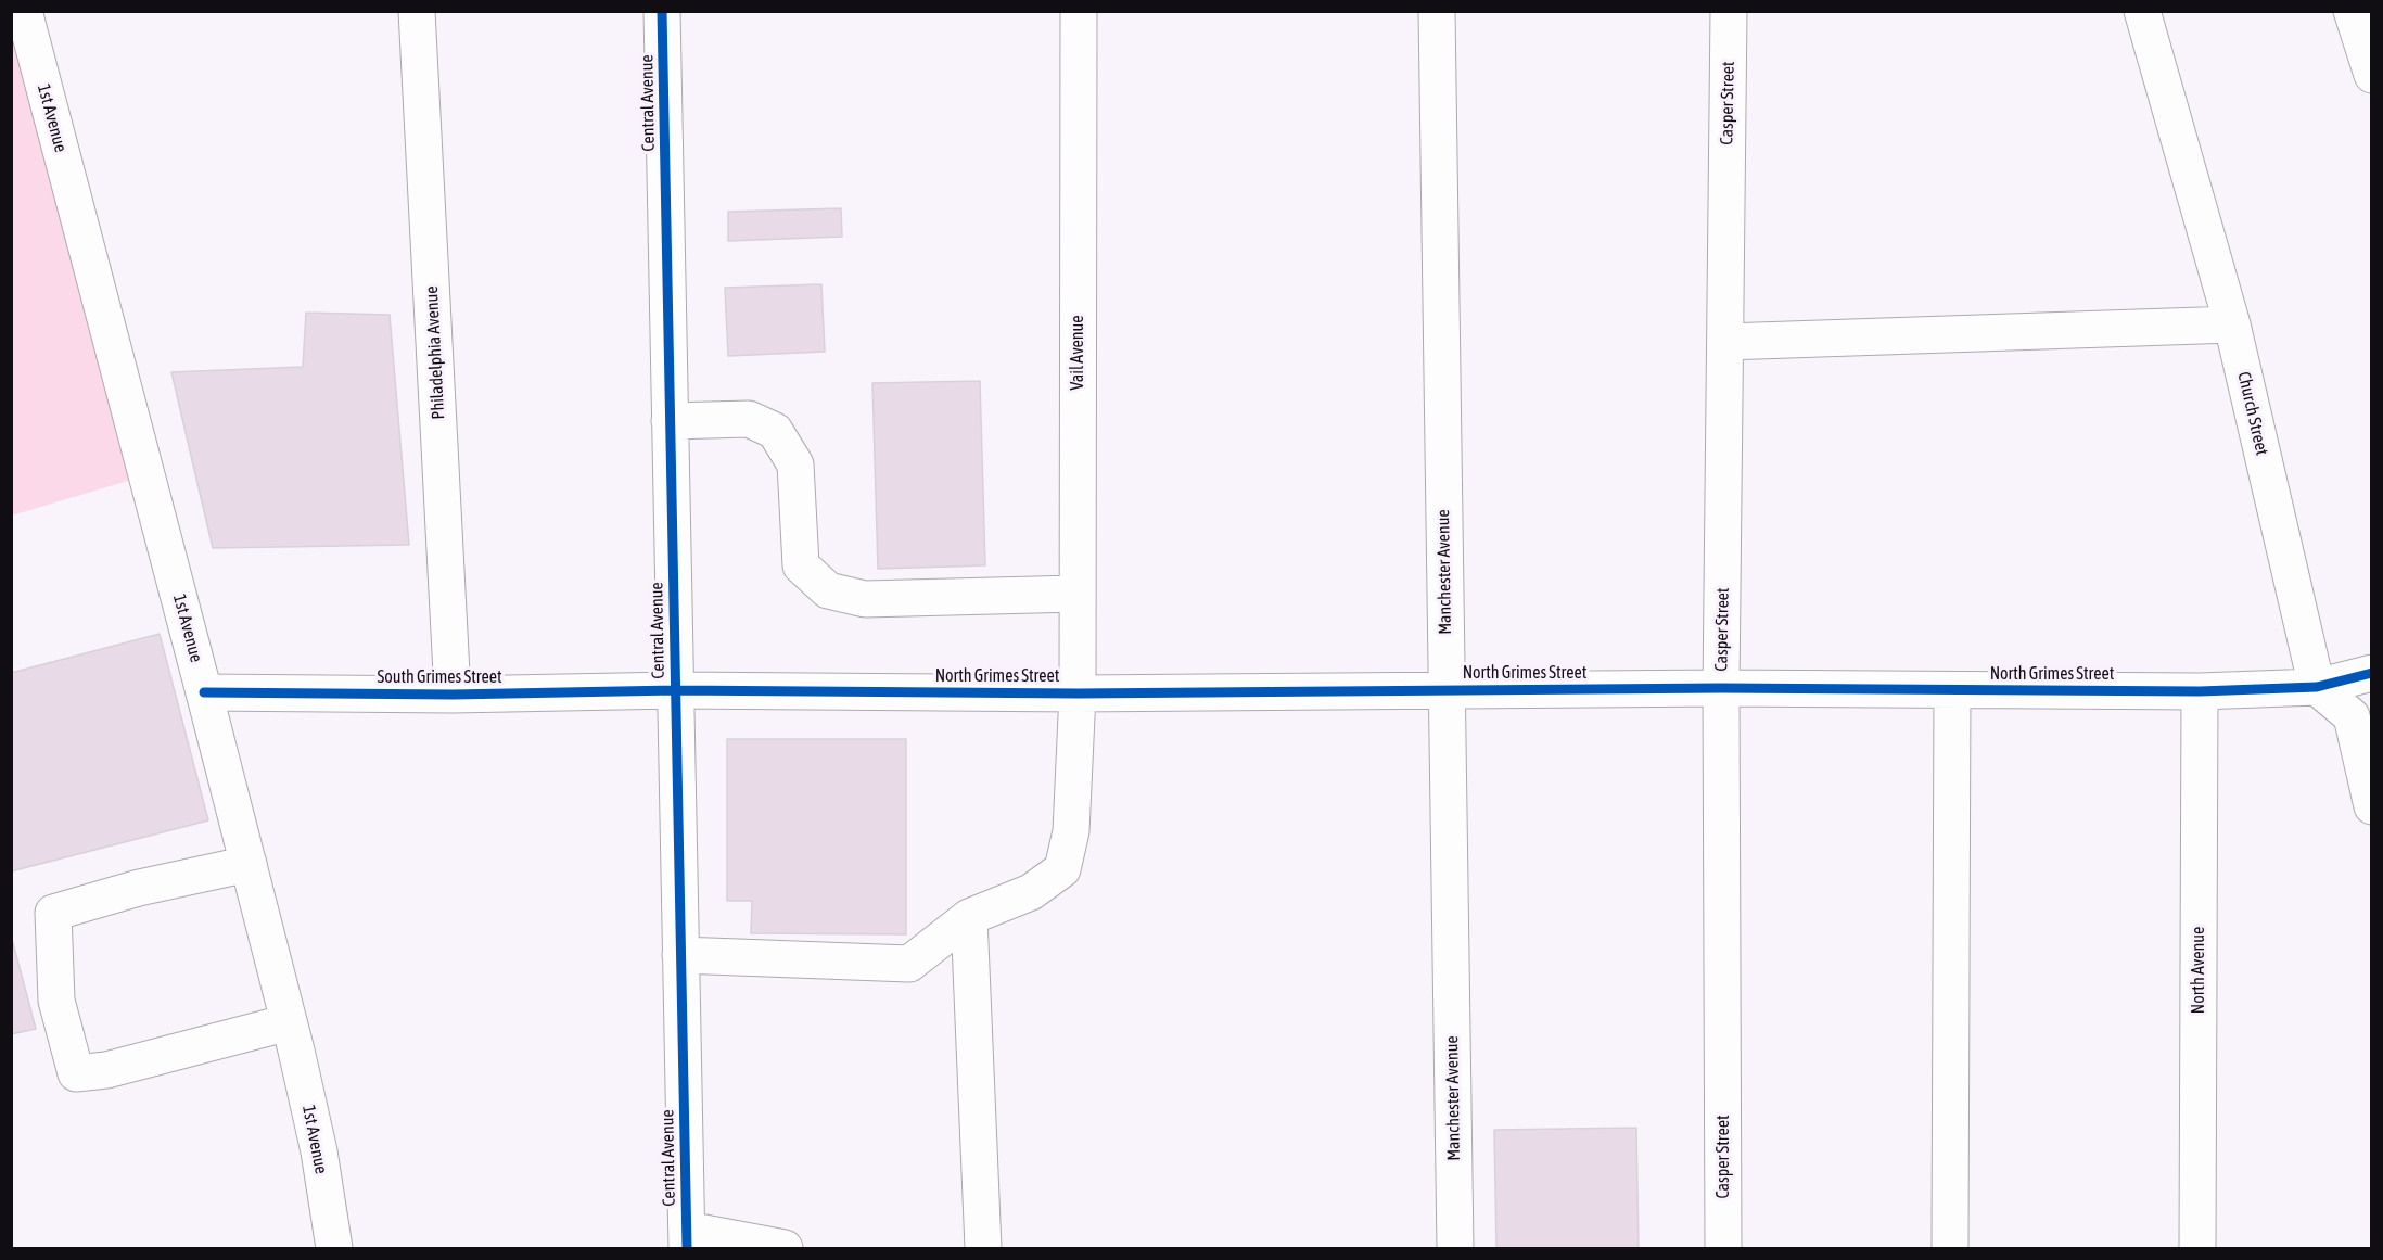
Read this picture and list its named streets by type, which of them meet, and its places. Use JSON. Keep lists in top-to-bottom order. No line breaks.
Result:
{"streets":{"street":["Central Avenue","Casper Street","1st Avenue","Philadelphia Avenue","Vail Avenue","Church Street","Manchester Avenue","North Grimes Street","South Grimes Street","North Avenue"]},"crossings":[["Central Avenue","Vail Avenue"],["Central Avenue","North Grimes Street"],["Central Avenue","South Grimes Street"],["Casper Street","North Grimes Street"],["1st Avenue","South Grimes Street"],["Philadelphia Avenue","South Grimes Street"],["Vail Avenue","North Grimes Street"],["Church Street","North Grimes Street"],["Manchester Avenue","North Grimes Street"],["North Grimes Street","South Grimes Street"],["North Grimes Street","North Avenue"]]}
